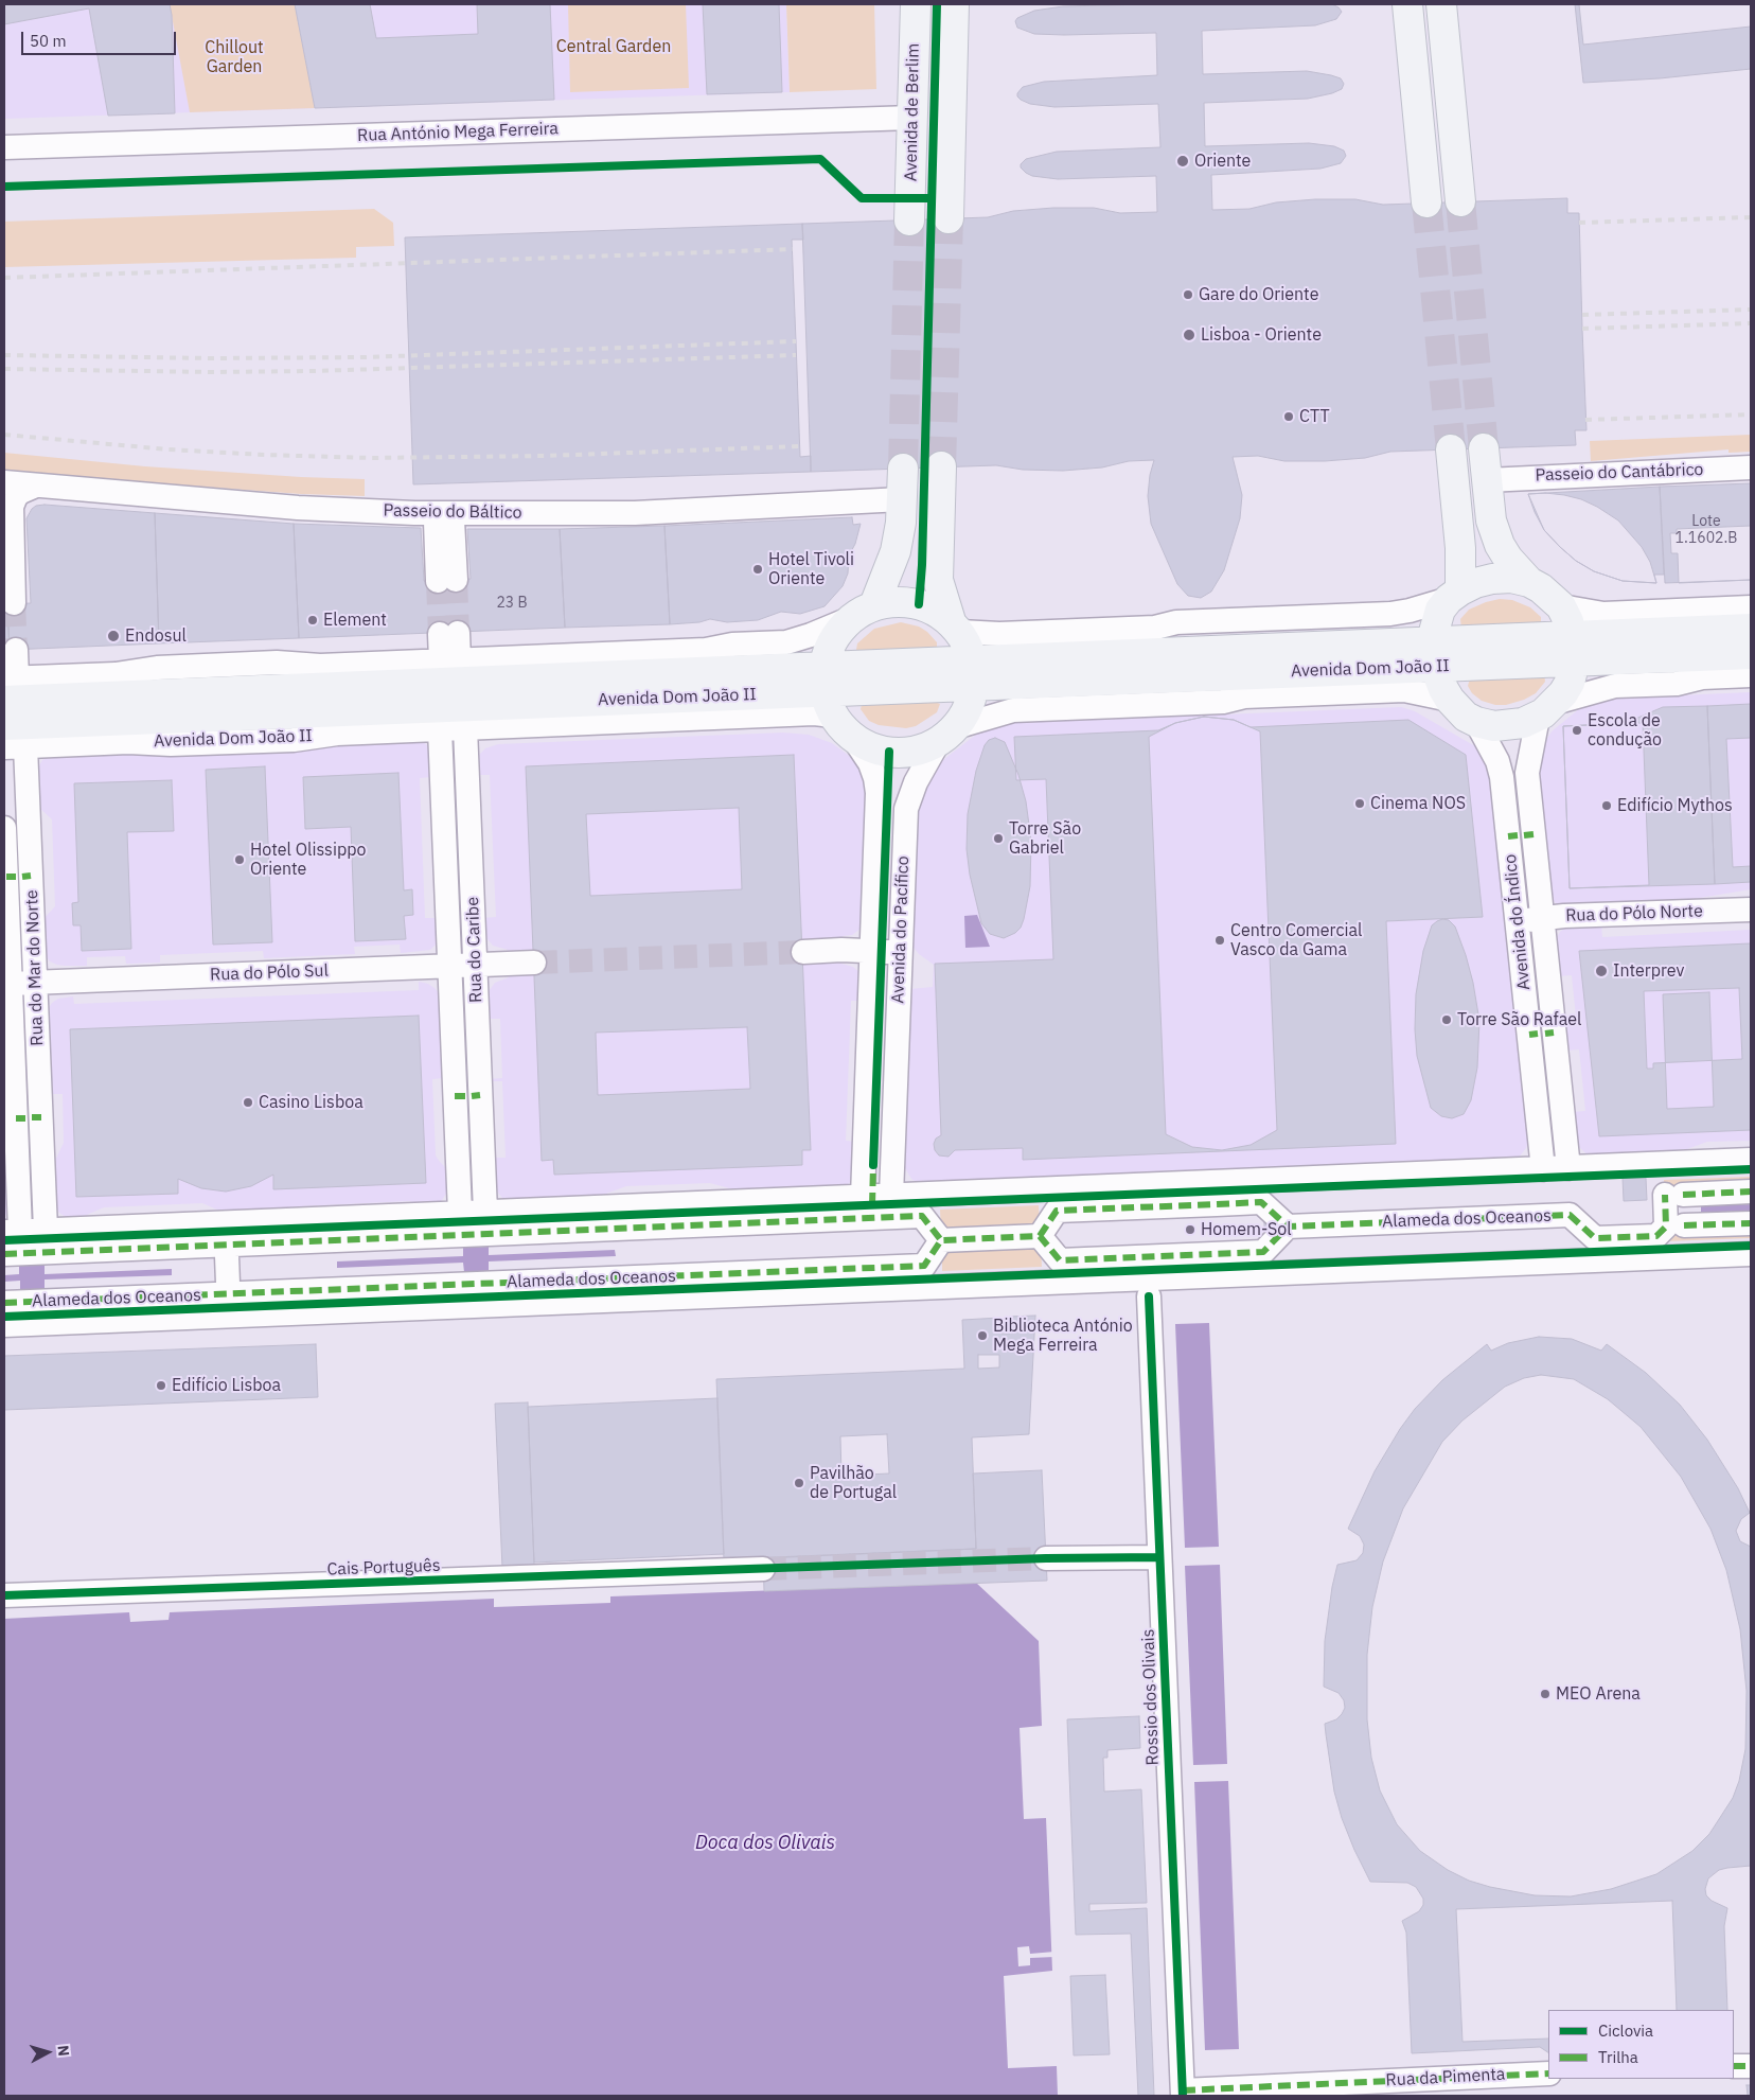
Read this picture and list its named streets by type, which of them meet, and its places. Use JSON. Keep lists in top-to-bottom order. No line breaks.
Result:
{"streets":{"main road":["Avenida de Berlim","Avenida Dom João II"],"street":["Rua António Mega Ferreira","Passeio do Cantábrico","Passeio do Báltico","Rua do Pólo Norte","Avenida do Índico","Avenida do Pacífico","Rua do Caribe","Rua do Mar do Norte","Rua do Pólo Sul","Alameda dos Oceanos","Cais Português","Rossio dos Olivais","Rua da Pimenta"]},"crossings":[["Avenida de Berlim","Rua António Mega Ferreira"],["Avenida Dom João II","Avenida do Pacífico"],["Avenida Dom João II","Rua do Caribe"],["Avenida Dom João II","Rua do Mar do Norte"],["Rua do Pólo Norte","Avenida do Índico"],["Rua do Caribe","Rua do Pólo Sul"],["Rua do Mar do Norte","Rua do Pólo Sul"],["Rossio dos Olivais","Rua da Pimenta"]],"water":["Doca dos Olivais"],"parks":["Central Garden","Chillout Garden"],"places":["Oriente","Gare do Oriente","Lisboa - Oriente","CTT","Hotel Tivoli Oriente","Element","Endosul","Escola de condução","Cinema NOS","Edifício Mythos","Torre São Gabriel","Hotel Olissippo Oriente","Centro Comercial Vasco da Gama","Interprev","Torre São Rafael","Casino Lisboa","Homem-Sol","Biblioteca António Mega Ferreira","Edifício Lisboa","Pavilhão de Portugal","MEO Arena"],"house_numbers":["Lote 1.1602.B","23 B"],"legend":["Ciclovia","Trilha"],"scale_bar":"50 m","north":"right"}
